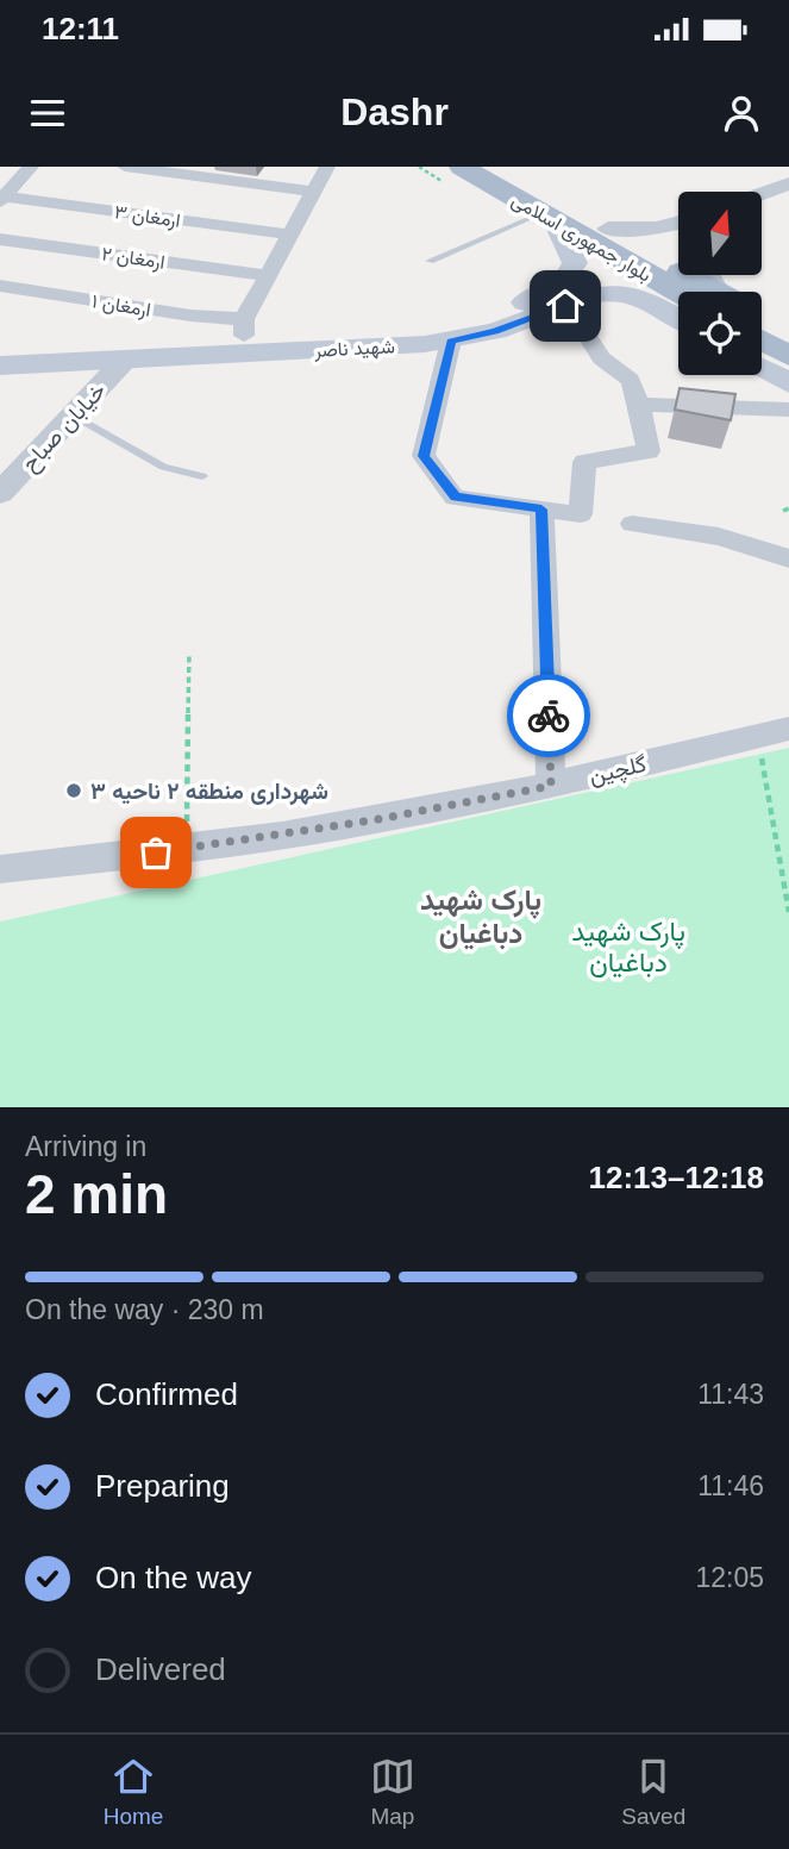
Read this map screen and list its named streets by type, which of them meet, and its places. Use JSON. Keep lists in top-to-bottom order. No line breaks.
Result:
{"streets":{"main road":["بلوار جمهوری اسلامی","شهید ناصر"],"street":["ارمغان ۳","ارمغان ۲","ارمغان ۱","خیابان صباح","گلچین"]},"crossings":[["بلوار جمهوری اسلامی","شهید ناصر"],["ارمغان ۱","شهید ناصر"],["شهید ناصر","خیابان صباح"]],"districts":["پارک شهید دباغیان"],"parks":["پارک شهید دباغیان"],"places":["شهرداری منطقه ۲ ناحیه ۳"],"north":"top","page":{"status":"12:11","header":"Dashr","heading":["2 min","Arriving in","12:13–12:18"],"bar":"On the way · 230 m","list":[["Confirmed","11:43"],["Preparing","11:46"],["On the way","12:05"],"Delivered"],"tabs":["Home","Map","Saved"]}}
